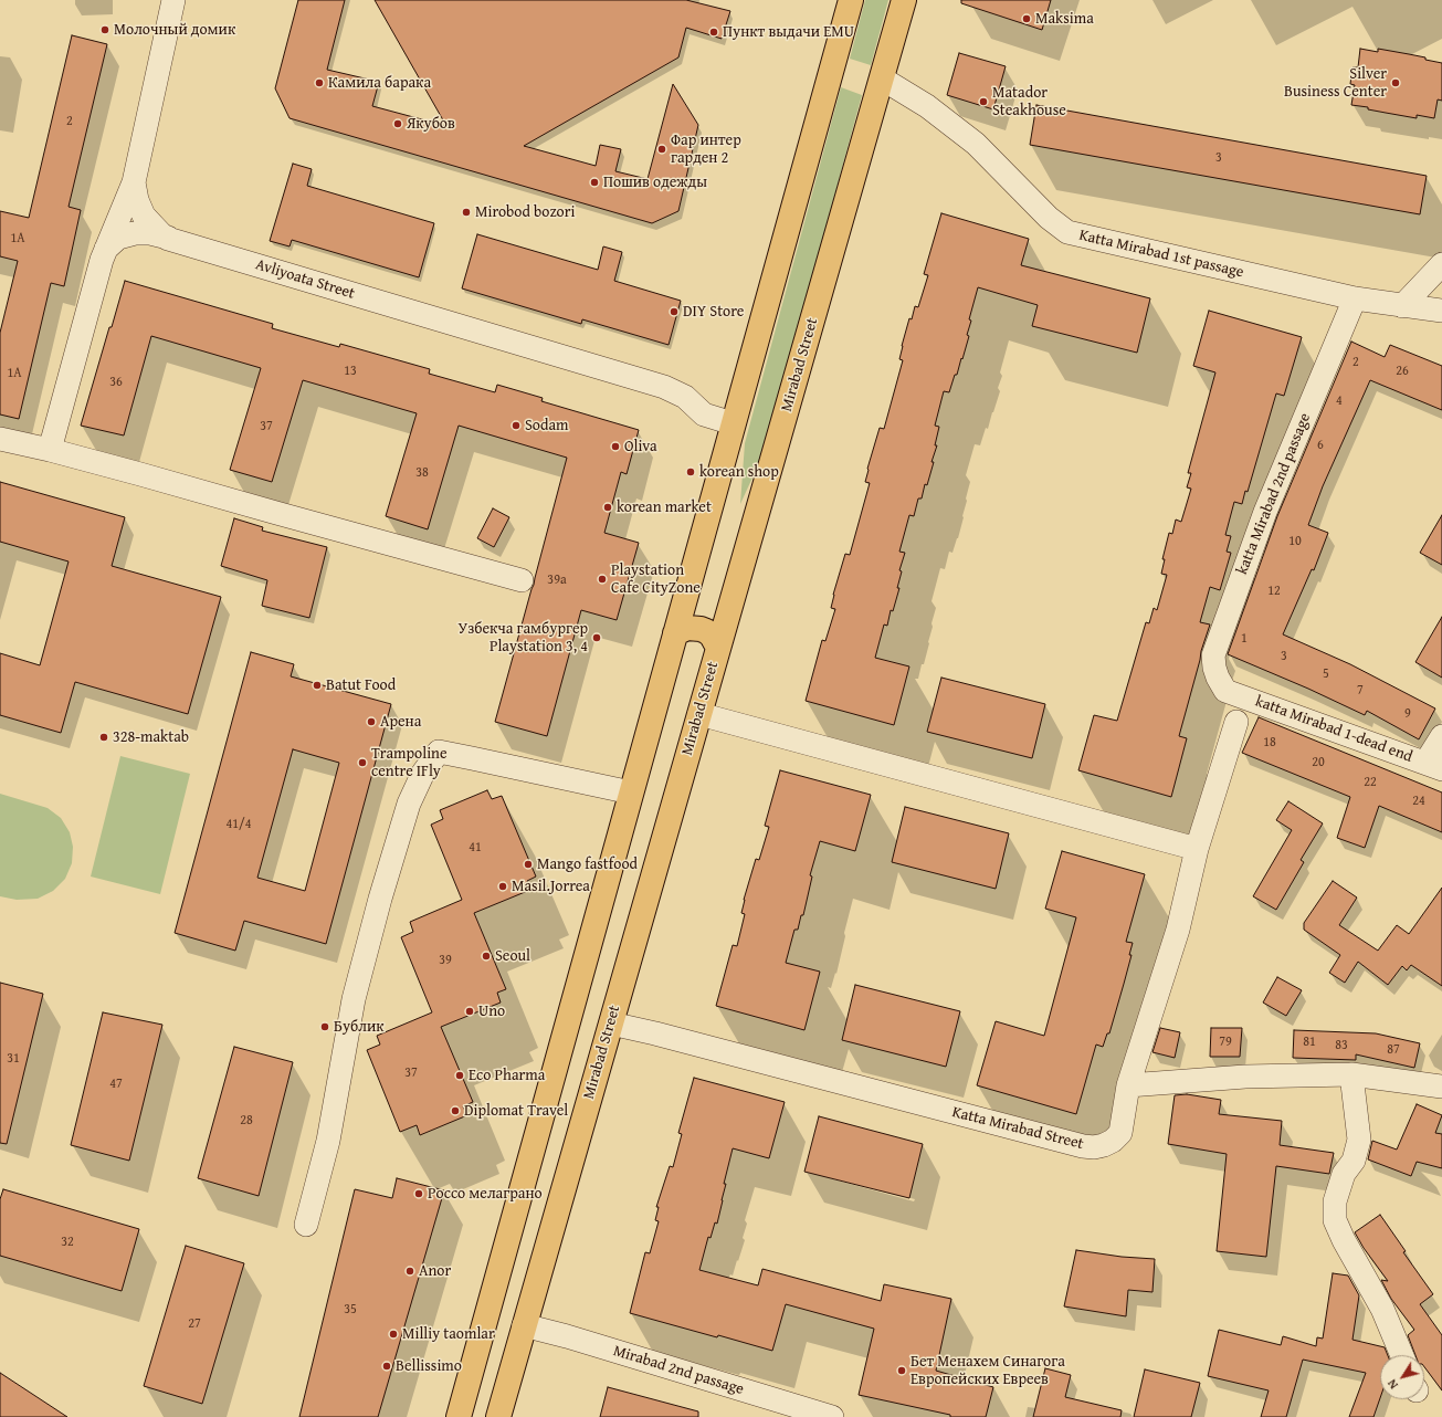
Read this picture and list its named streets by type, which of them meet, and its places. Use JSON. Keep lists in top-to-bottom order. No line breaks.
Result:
{"streets":{"main road":["Mirabad Street"],"street":["Katta Mirabad 1st passage","katta Mirabad 2nd passage","katta Mirabad 1-dead end","Katta Mirabad Street","Mirabad 2nd passage"]},"crossings":[["Katta Mirabad 1st passage","Mirabad Street"],["Katta Mirabad 1st passage","katta Mirabad 2nd passage"],["Mirabad Street","Katta Mirabad Street"],["Mirabad Street","Mirabad 2nd passage"],["katta Mirabad 2nd passage","katta Mirabad 1-dead end"]],"places":["Maksima","Молочный домик","Пункт выдачи EMU","Камила барака","Silver Business Center","Matador Steakhouse","Якубов","Фар интер гарден 2","Пошив одежды","Mirobod bozori","DIY Store","Sodam","Oliva","korean shop","korean market","Playstation Cafe CityZone","Узбекча гамбургер Playstation 3, 4","Batut Food","Арена","328-maktab","Trampoline centre IFly","Mango fastfood","Masil.Jorrea","Seoul","Uno","Бублик","Eco Pharma","Diplomat Travel","Россо мелаграно","Anor","Milliy taomlar","Bellissimo","Бет Менахем Синагога Европейских Евреев"],"house_numbers":["2","3","1А","2","13","26","1А","36","4","37","6","38","10","39а","12","1","3","5","7","9","18","20","22","24","41/4","41","39","79","81","83","87","31","37","47","28","32","35","27"],"north":"bottom left"}
